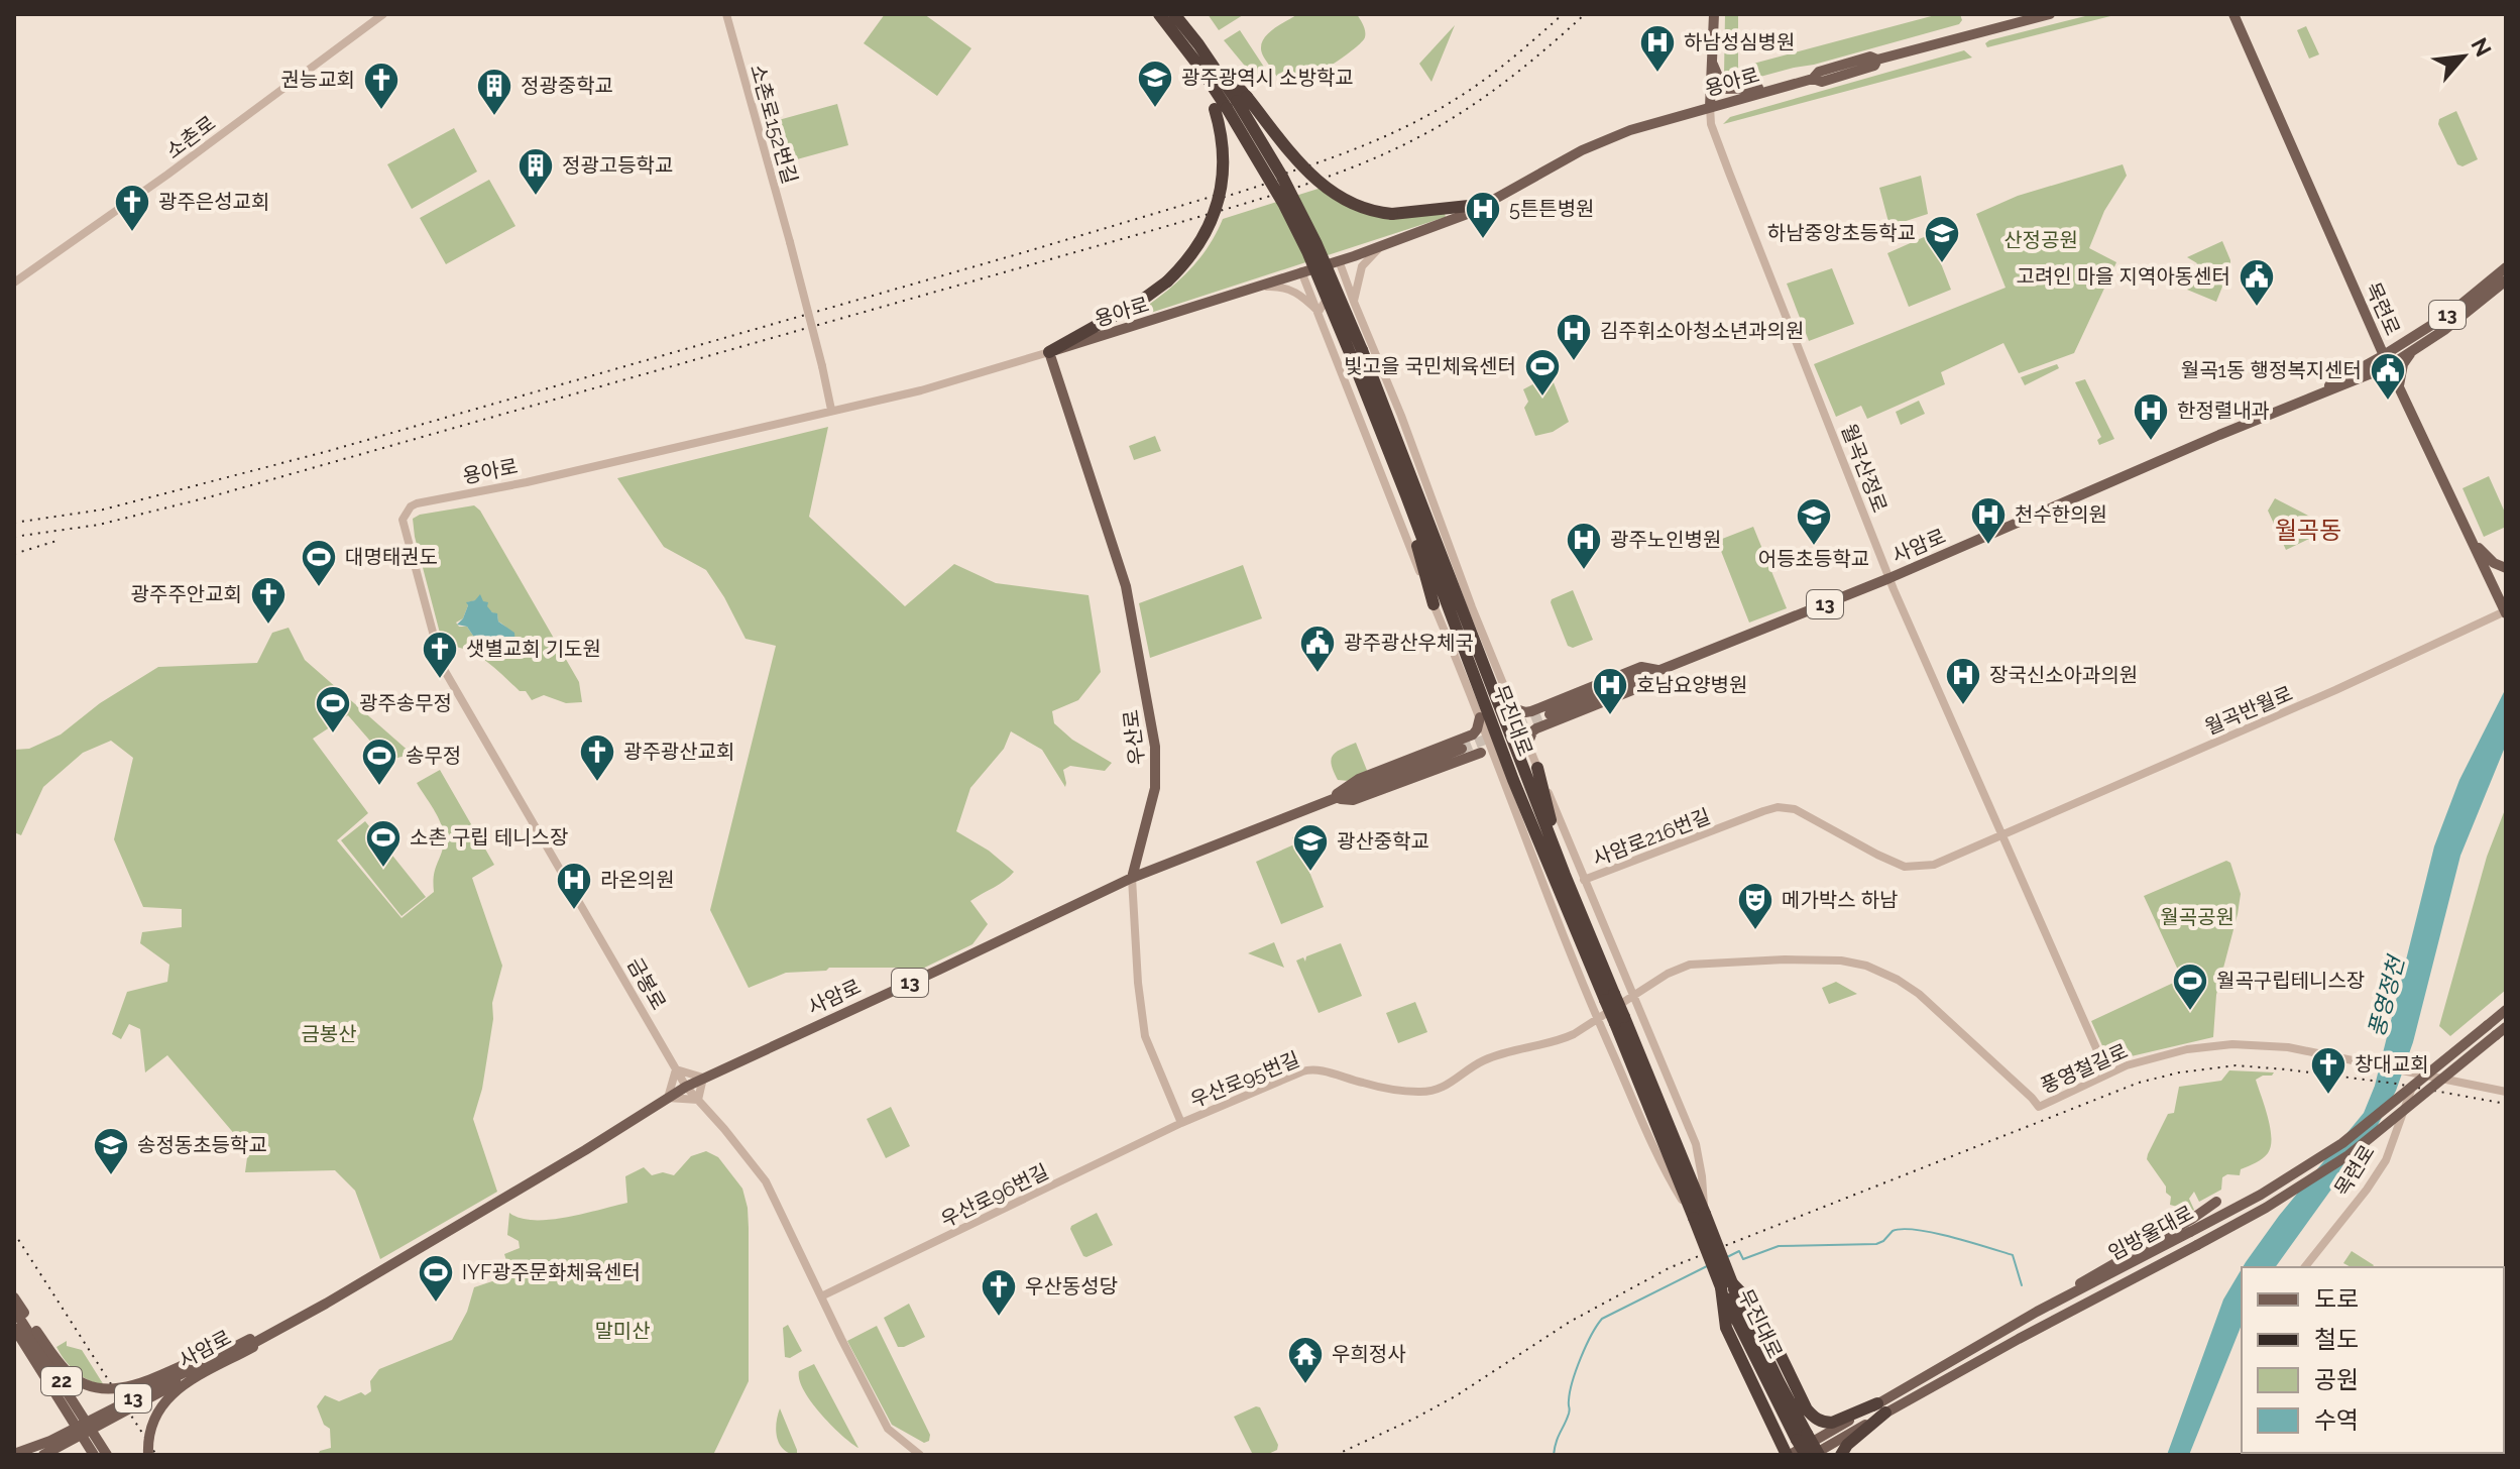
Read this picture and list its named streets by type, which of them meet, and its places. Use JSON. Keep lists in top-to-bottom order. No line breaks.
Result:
{"streets":{"highway":["무진대로"],"main road":["용아로","목련로","13","사암로","우산로","임방울대로","22"],"street":["소촌로152번길","소촌로","월곡산정로","월곡반월로","사암로216번길","금봉로","풍영철길로","우산로95번길","우산로96번길"]},"crossings":[["용아로","소촌로152번길"],["용아로","월곡산정로"],["용아로","무진대로"],["용아로","우산로"],["용아로","금봉로"],["목련로","사암로"],["목련로","월곡반월로"],["목련로","풍영철길로"],["13","사암로"],["월곡산정로","사암로"],["월곡산정로","월곡반월로"],["월곡산정로","사암로216번길"],["월곡산정로","풍영철길로"],["사암로","우산로"],["사암로","금봉로"],["월곡반월로","사암로216번길"],["무진대로","사암로216번길"],["무진대로","풍영철길로"],["무진대로","우산로95번길"],["우산로","우산로95번길"],["우산로","우산로96번길"],["금봉로","우산로96번길"],["풍영철길로","우산로95번길"],["우산로95번길","우산로96번길"]],"districts":["월곡동"],"water":["풍영정천"],"parks":["산정공원","월곡공원","금봉산","말미산"],"places":{"hospital":["하남성심병원","5튼튼병원","김주휘소아청소년과의원","한정렬내과","천수한의원","광주노인병원","장국신소아과의원","호남요양병원","라온의원"],"school or university":["광주광역시 소방학교","하남중앙초등학교","어등초등학교","광산중학교","송정동초등학교"],"church":["권능교회","광주은성교회","광주주안교회","샛별교회 기도원","광주광산교회","창대교회","우산동성당"],"building":["정광중학교","정광고등학교"],"public building":["고려인 마을 지역아동센터","월곡1동 행정복지센터","광주광산우체국"],"sports":["빛고을 국민체육센터","대명태권도","광주송무정","송무정","소촌 구립 테니스장","월곡구립테니스장","IYF광주문화체육센터"],"theatre":["메가박스 하남"],"temple":["우희정사"]},"legend":["도로","철도","공원","수역"],"north":"top right"}
